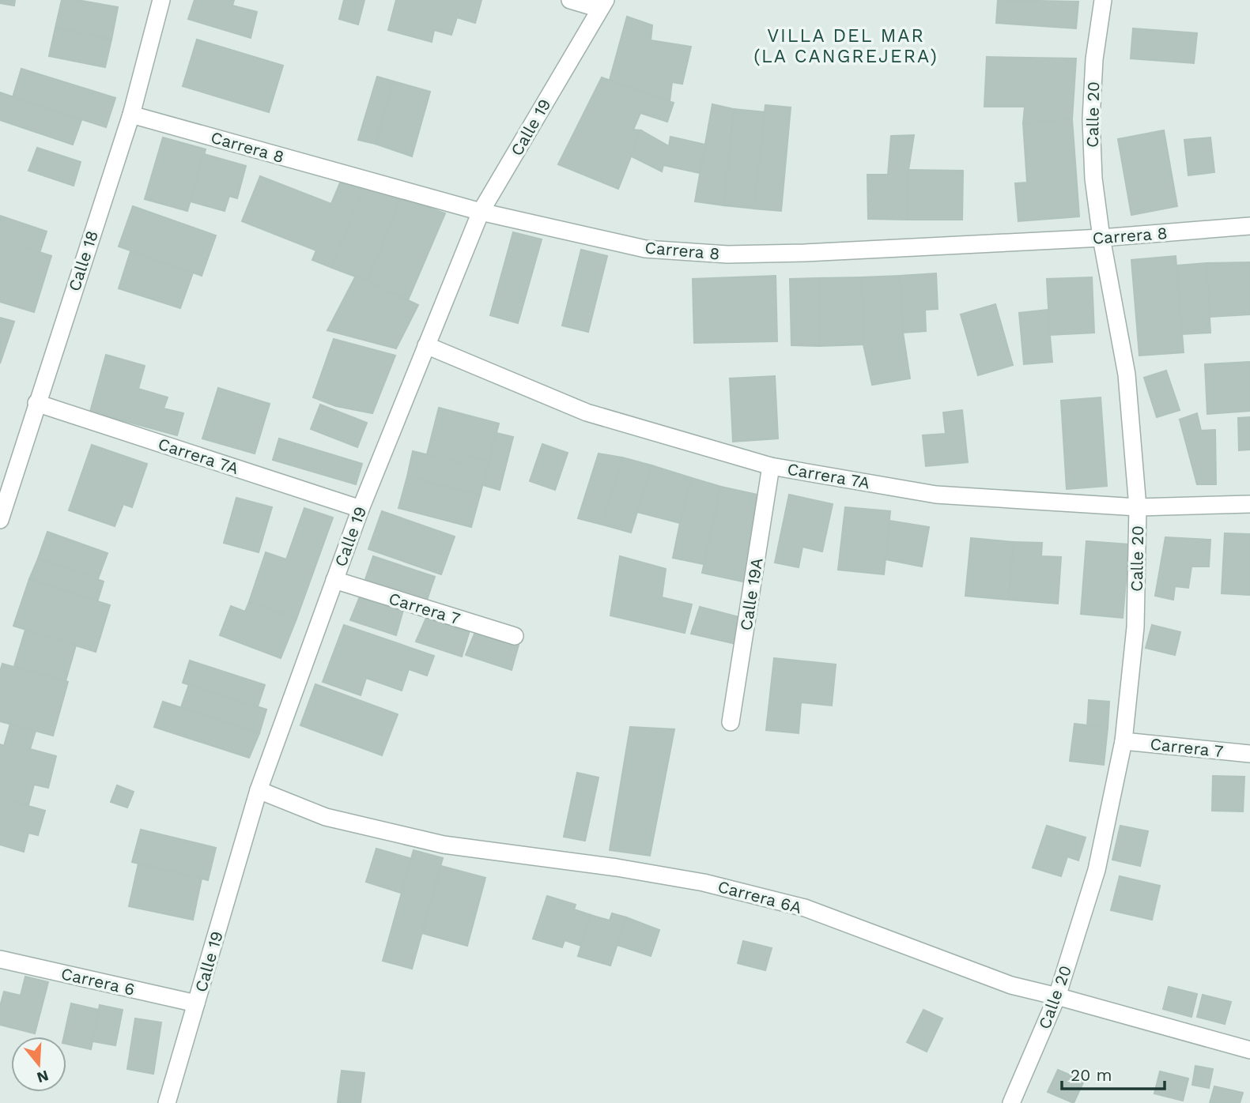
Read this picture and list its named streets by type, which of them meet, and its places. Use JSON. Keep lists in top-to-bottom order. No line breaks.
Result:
{"streets":{"street":["Calle 20","Calle 19","Carrera 8","Calle 18","Carrera 7A","Calle 19A","Carrera 7","Carrera 6A","Carrera 6"]},"crossings":[["Calle 20","Carrera 8"],["Calle 20","Carrera 7A"],["Calle 20","Carrera 7"],["Calle 20","Carrera 6A"],["Calle 19","Carrera 8"],["Calle 19","Carrera 7A"],["Calle 19","Carrera 7"],["Calle 19","Carrera 6A"],["Calle 19","Carrera 6"],["Carrera 8","Calle 18"],["Calle 18","Carrera 7A"],["Carrera 7A","Calle 19A"]],"districts":["VILLA DEL MAR (LA CANGREJERA)"],"scale_bar":"20 m","north":"bottom"}
